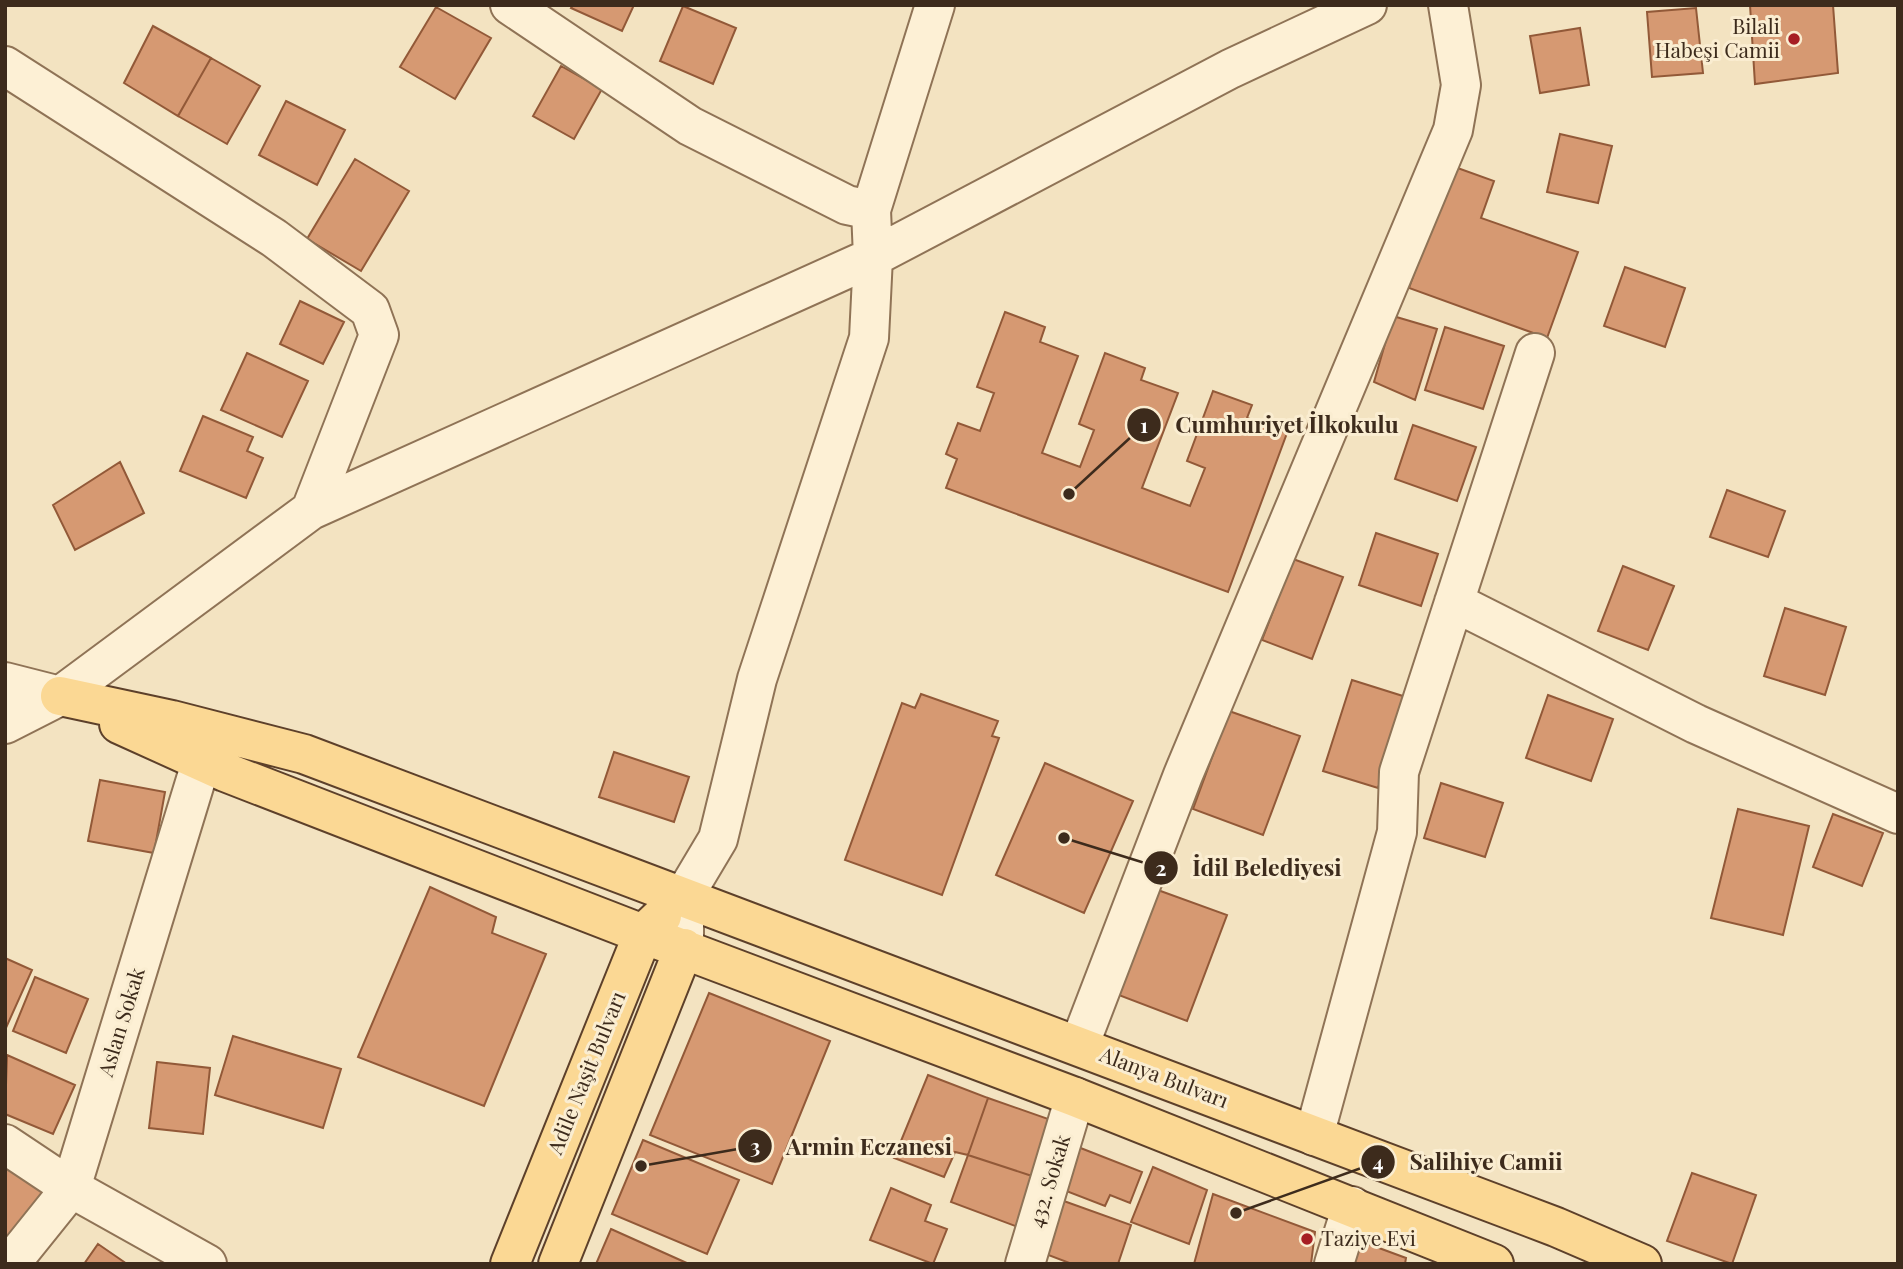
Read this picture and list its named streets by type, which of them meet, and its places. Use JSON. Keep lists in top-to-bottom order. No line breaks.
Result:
{"streets":{"main road":["Adile Naşit Bulvarı","Alanya Bulvarı"],"street":["Aslan Sokak","432. Sokak"]},"crossings":[["Adile Naşit Bulvarı","Alanya Bulvarı"]],"places":["Bilali Habeşi Camii","Cumhuriyet İlkokulu","İdil Belediyesi","Armin Eczanesi","Salihiye Camii","Taziye Evi"]}
